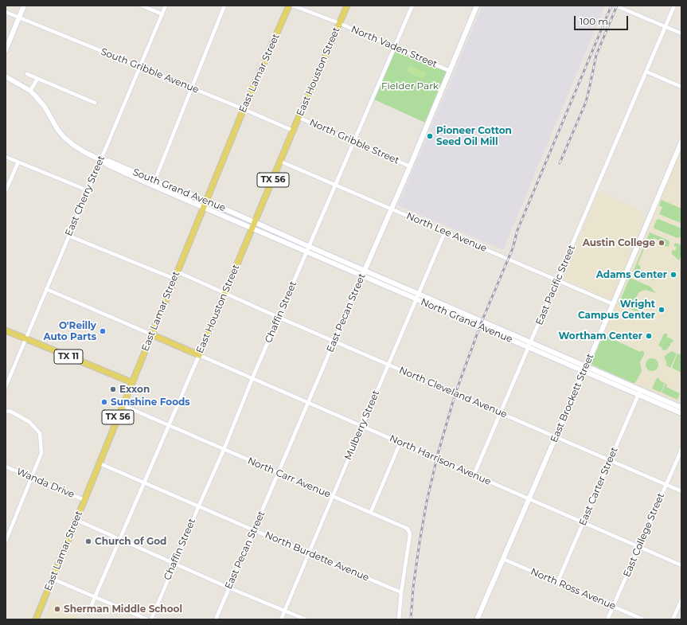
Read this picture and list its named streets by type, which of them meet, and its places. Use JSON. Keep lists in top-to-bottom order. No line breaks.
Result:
{"streets":{"main road":["East Houston Street","East Lamar Street","TX 56","TX 11"],"street":["North Vaden Street","South Gribble Avenue","North Gribble Street","South Grand Avenue","East Cherry Street","North Lee Avenue","East Pacific Street","Chaffin Street","East Pecan Street","North Grand Avenue","North Cleveland Avenue","East Brockett Street","Mulberry Street","North Harrison Avenue","North Carr Avenue","Wanda Drive","East Carter Street","East College Street","North Burdette Avenue","North Ross Avenue"]},"crossings":[["North Vaden Street","East Houston Street"],["North Vaden Street","Chaffin Street"],["North Vaden Street","East Pecan Street"],["South Gribble Avenue","East Houston Street"],["South Gribble Avenue","East Lamar Street"],["South Gribble Avenue","East Cherry Street"],["East Houston Street","North Gribble Street"],["East Houston Street","South Grand Avenue"],["East Houston Street","North Lee Avenue"],["East Houston Street","North Grand Avenue"],["East Houston Street","North Cleveland Avenue"],["East Houston Street","North Harrison Avenue"],["East Houston Street","North Carr Avenue"],["East Houston Street","North Burdette Avenue"],["East Lamar Street","South Grand Avenue"],["East Lamar Street","TX 11"],["East Lamar Street","North Cleveland Avenue"],["East Lamar Street","North Carr Avenue"],["East Lamar Street","Wanda Drive"],["East Lamar Street","North Burdette Avenue"],["North Gribble Street","Chaffin Street"],["North Gribble Street","East Pecan Street"],["South Grand Avenue","East Cherry Street"],["South Grand Avenue","North Grand Avenue"],["East Cherry Street","TX 11"],["North Lee Avenue","East Pacific Street"],["North Lee Avenue","Chaffin Street"],["North Lee Avenue","East Pecan Street"],["North Lee Avenue","East Brockett Street"],["North Lee Avenue","Mulberry Street"],["East Pacific Street","North Grand Avenue"],["East Pacific Street","North Cleveland Avenue"],["East Pacific Street","North Harrison Avenue"],["Chaffin Street","North Grand Avenue"],["Chaffin Street","North Cleveland Avenue"],["Chaffin Street","North Harrison Avenue"],["Chaffin Street","North Carr Avenue"],["Chaffin Street","North Burdette Avenue"],["East Pecan Street","North Grand Avenue"],["East Pecan Street","North Cleveland Avenue"],["East Pecan Street","North Harrison Avenue"],["East Pecan Street","North Carr Avenue"],["East Pecan Street","North Burdette Avenue"],["North Grand Avenue","East Brockett Street"],["North Grand Avenue","Mulberry Street"],["North Grand Avenue","East Carter Street"],["North Cleveland Avenue","East Brockett Street"],["North Cleveland Avenue","Mulberry Street"],["North Cleveland Avenue","East Carter Street"],["North Cleveland Avenue","East College Street"],["East Brockett Street","North Harrison Avenue"],["East Brockett Street","North Ross Avenue"],["Mulberry Street","North Harrison Avenue"],["Mulberry Street","North Carr Avenue"],["Mulberry Street","North Burdette Avenue"],["North Harrison Avenue","East Carter Street"],["North Harrison Avenue","East College Street"],["North Carr Avenue","North Burdette Avenue"],["East Carter Street","North Ross Avenue"],["East College Street","North Ross Avenue"]],"parks":["Fielder Park"],"places":["Pioneer Cotton Seed Oil Mill","Austin College","Adams Center","Wright Campus Center","O'Reilly Auto Parts","Wortham Center","Exxon","Sunshine Foods","Church of God","Sherman Middle School"],"scale_bar":"100 m"}
